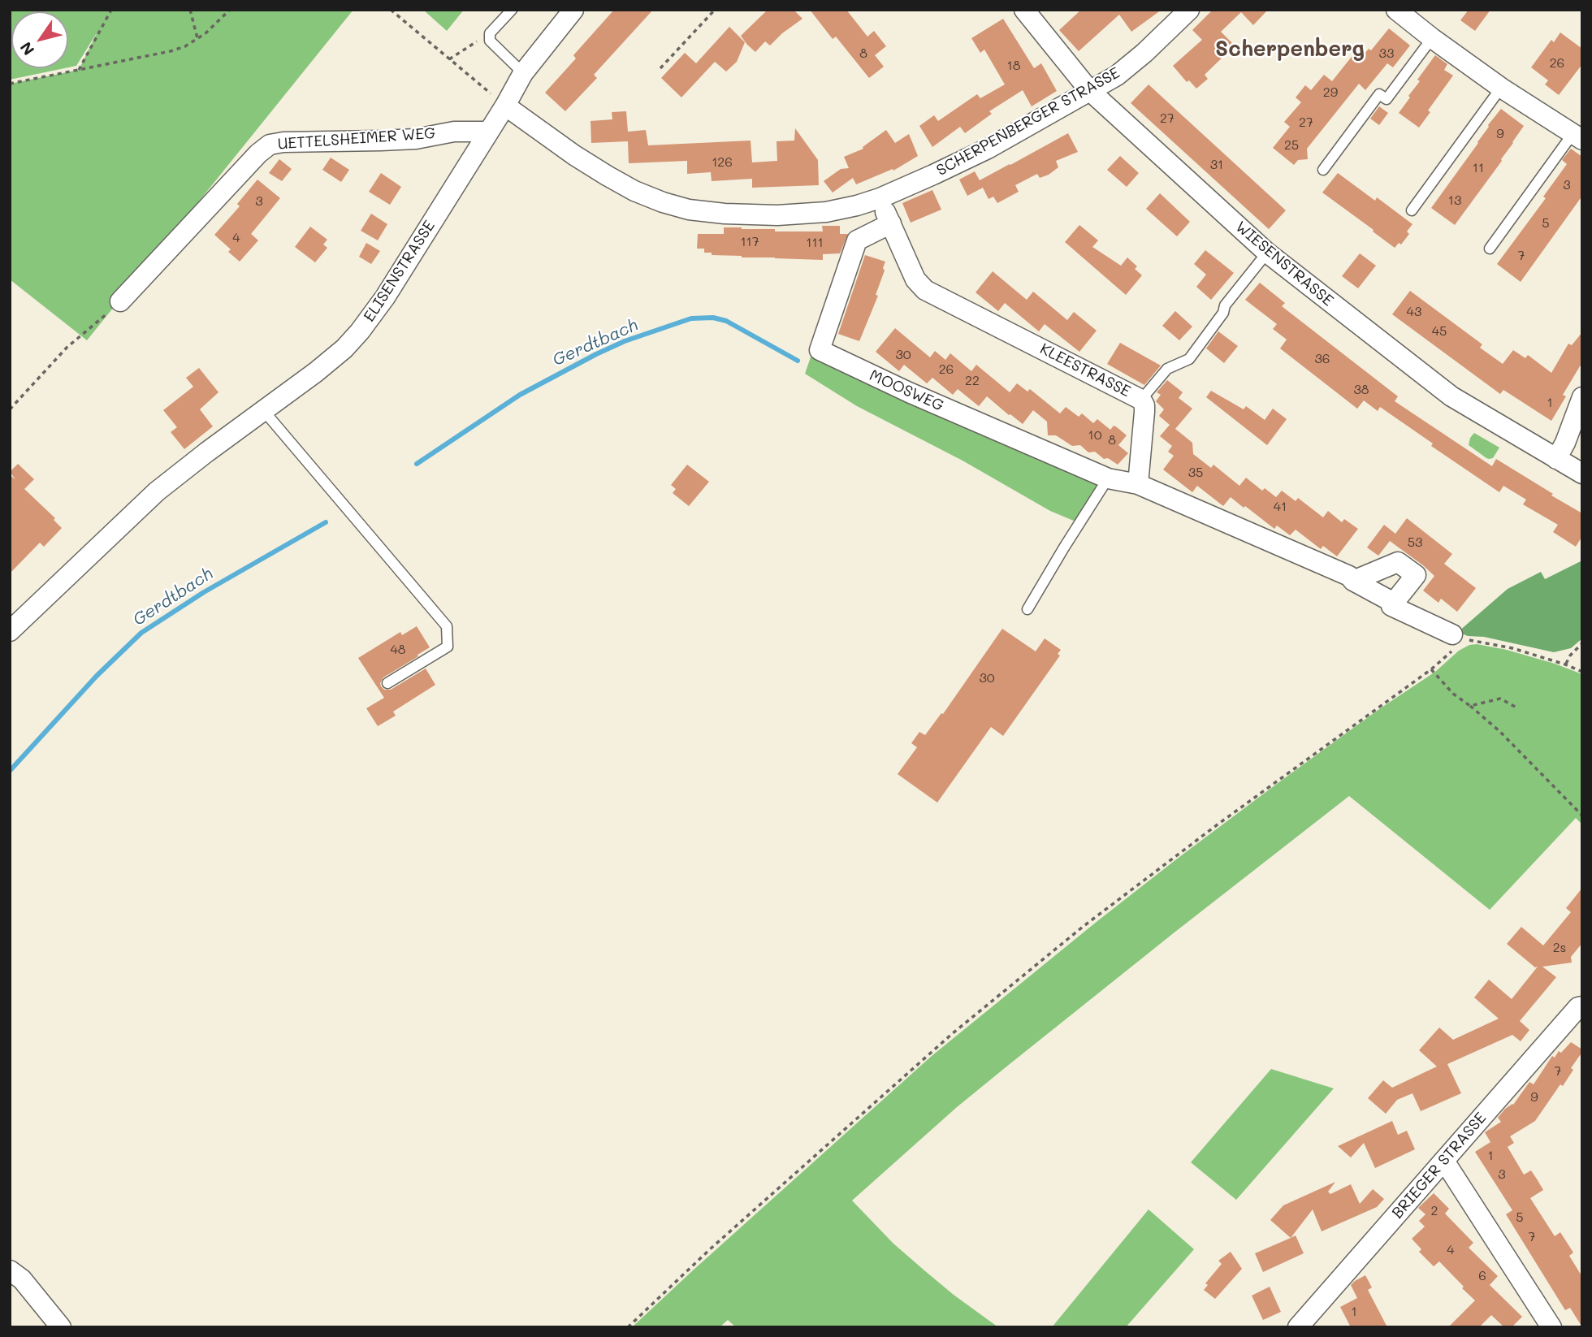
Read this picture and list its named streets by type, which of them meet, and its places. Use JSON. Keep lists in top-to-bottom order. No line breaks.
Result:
{"streets":{"street":["SCHERPENBERGER STRASSE","UETTELSHEIMER WEG","WIESENSTRASSE","ELISENSTRASSE","KLEESTRASSE","MOOSWEG","BRIEGER STRASSE"]},"crossings":[["SCHERPENBERGER STRASSE","WIESENSTRASSE"],["SCHERPENBERGER STRASSE","ELISENSTRASSE"],["SCHERPENBERGER STRASSE","KLEESTRASSE"],["UETTELSHEIMER WEG","ELISENSTRASSE"],["KLEESTRASSE","MOOSWEG"]],"districts":["Scherpenberg"],"water":["Gerdtbach"],"house_numbers":["8","33","26","18","29","27","27","9","25","126","31","11","3","13","3","5","4","117","111","7","43","45","30","36","26","22","38","1","10","8","35","41","53","48","30","2s","7","9","1","3","2","5","7","4","6","1"],"north":"bottom left"}
